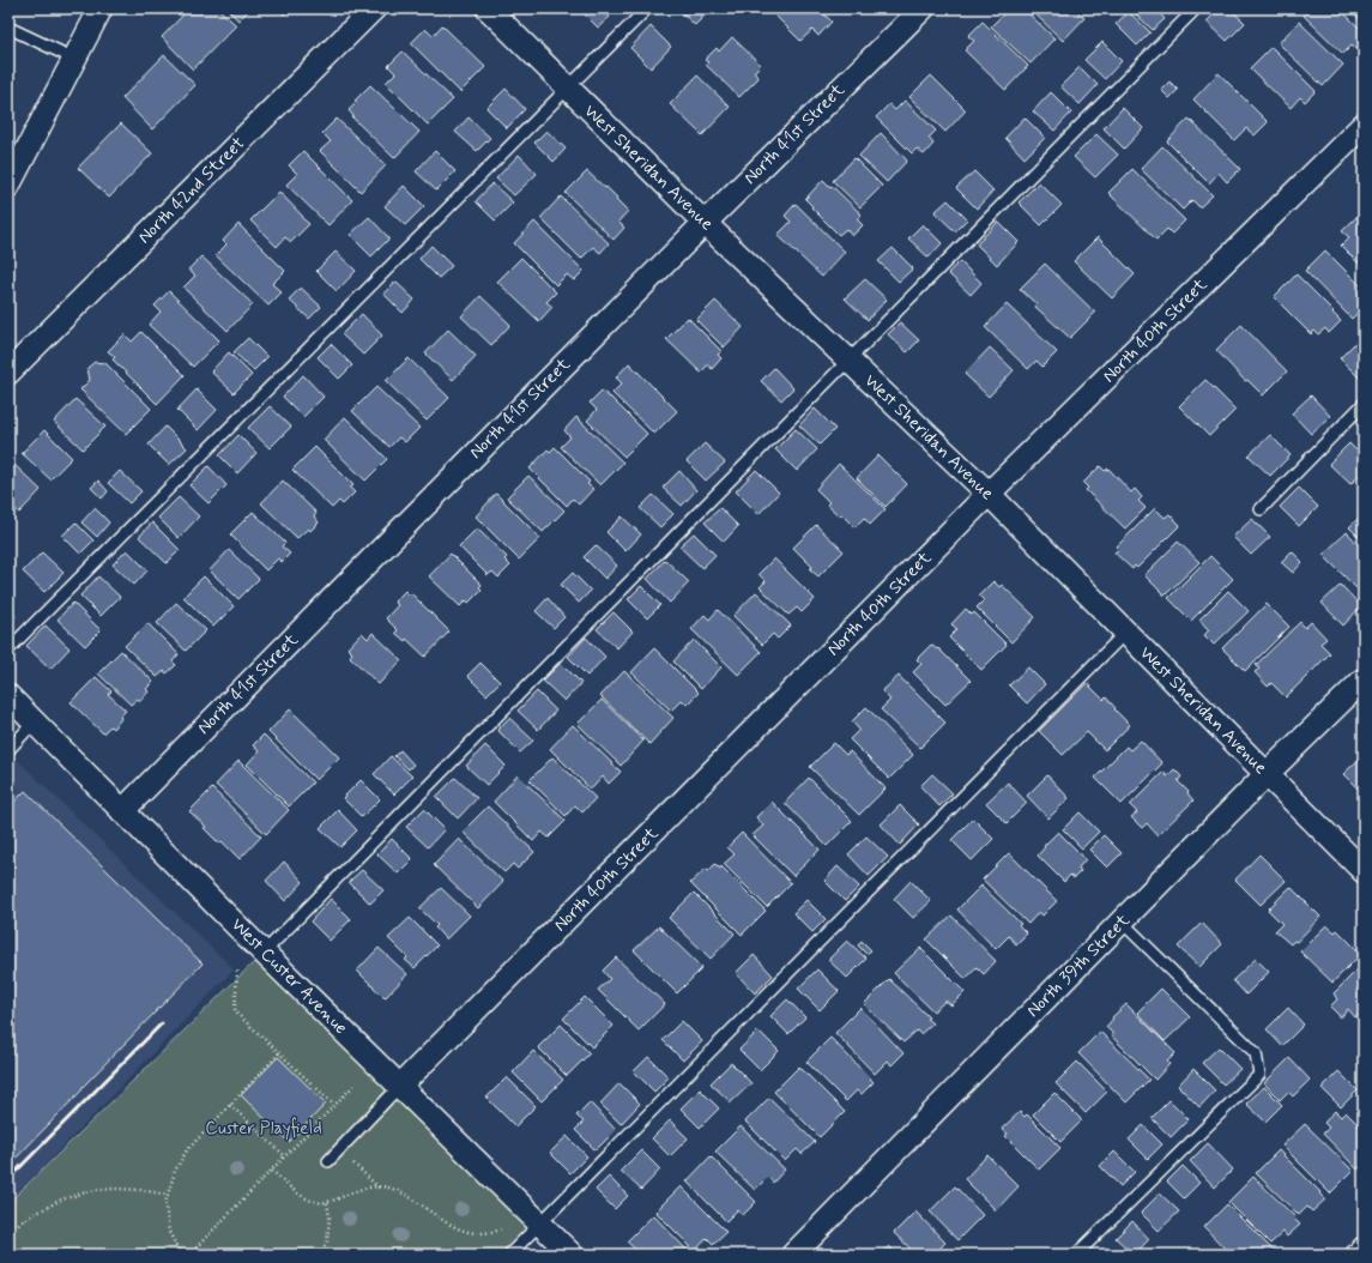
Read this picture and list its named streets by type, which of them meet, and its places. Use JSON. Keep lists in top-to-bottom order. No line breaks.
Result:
{"streets":{"street":["North 41st Street","West Sheridan Avenue","North 42nd Street","North 40th Street","North 39th Street","West Custer Avenue"]},"crossings":[["North 41st Street","West Sheridan Avenue"],["North 41st Street","West Custer Avenue"],["West Sheridan Avenue","North 40th Street"],["West Sheridan Avenue","North 39th Street"],["North 40th Street","West Custer Avenue"]],"parks":["Custer Playfield"]}
